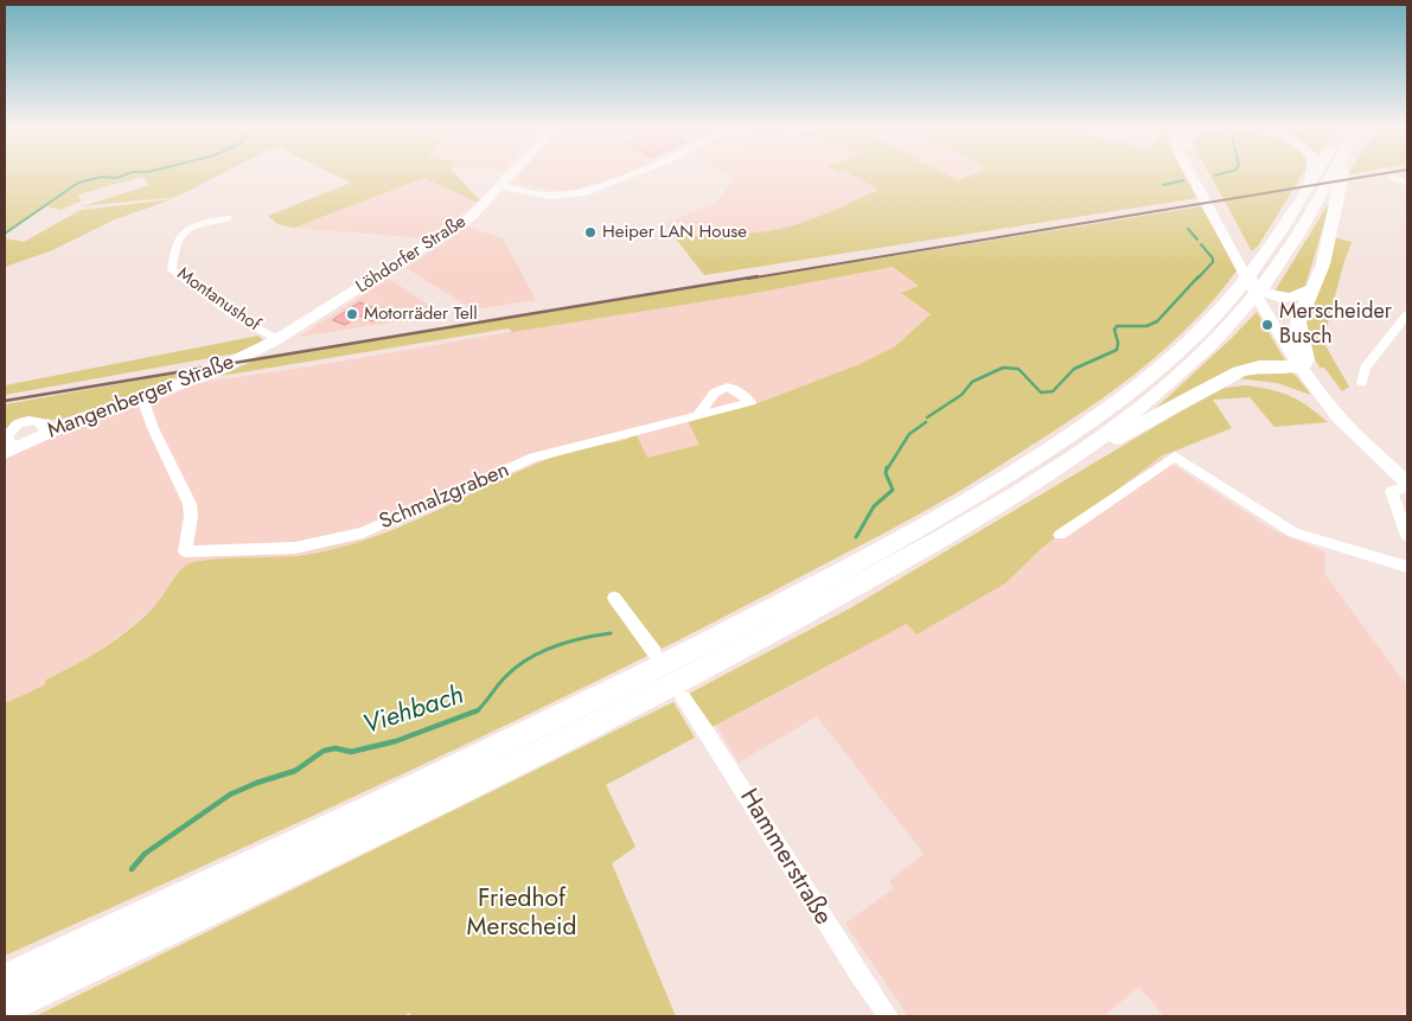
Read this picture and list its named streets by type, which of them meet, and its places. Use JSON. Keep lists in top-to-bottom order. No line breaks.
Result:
{"streets":{"main road":["Löhdorfer Straße","Mangenberger Straße"],"street":["Montanushof","Schmalzgraben","Hammerstraße"]},"crossings":[["Löhdorfer Straße","Montanushof"],["Löhdorfer Straße","Mangenberger Straße"],["Montanushof","Mangenberger Straße"],["Mangenberger Straße","Schmalzgraben"]],"water":["Viehbach"],"parks":["Friedhof Merscheid"],"places":["Heiper LAN House","Motorräder Tell","Merscheider Busch"]}
